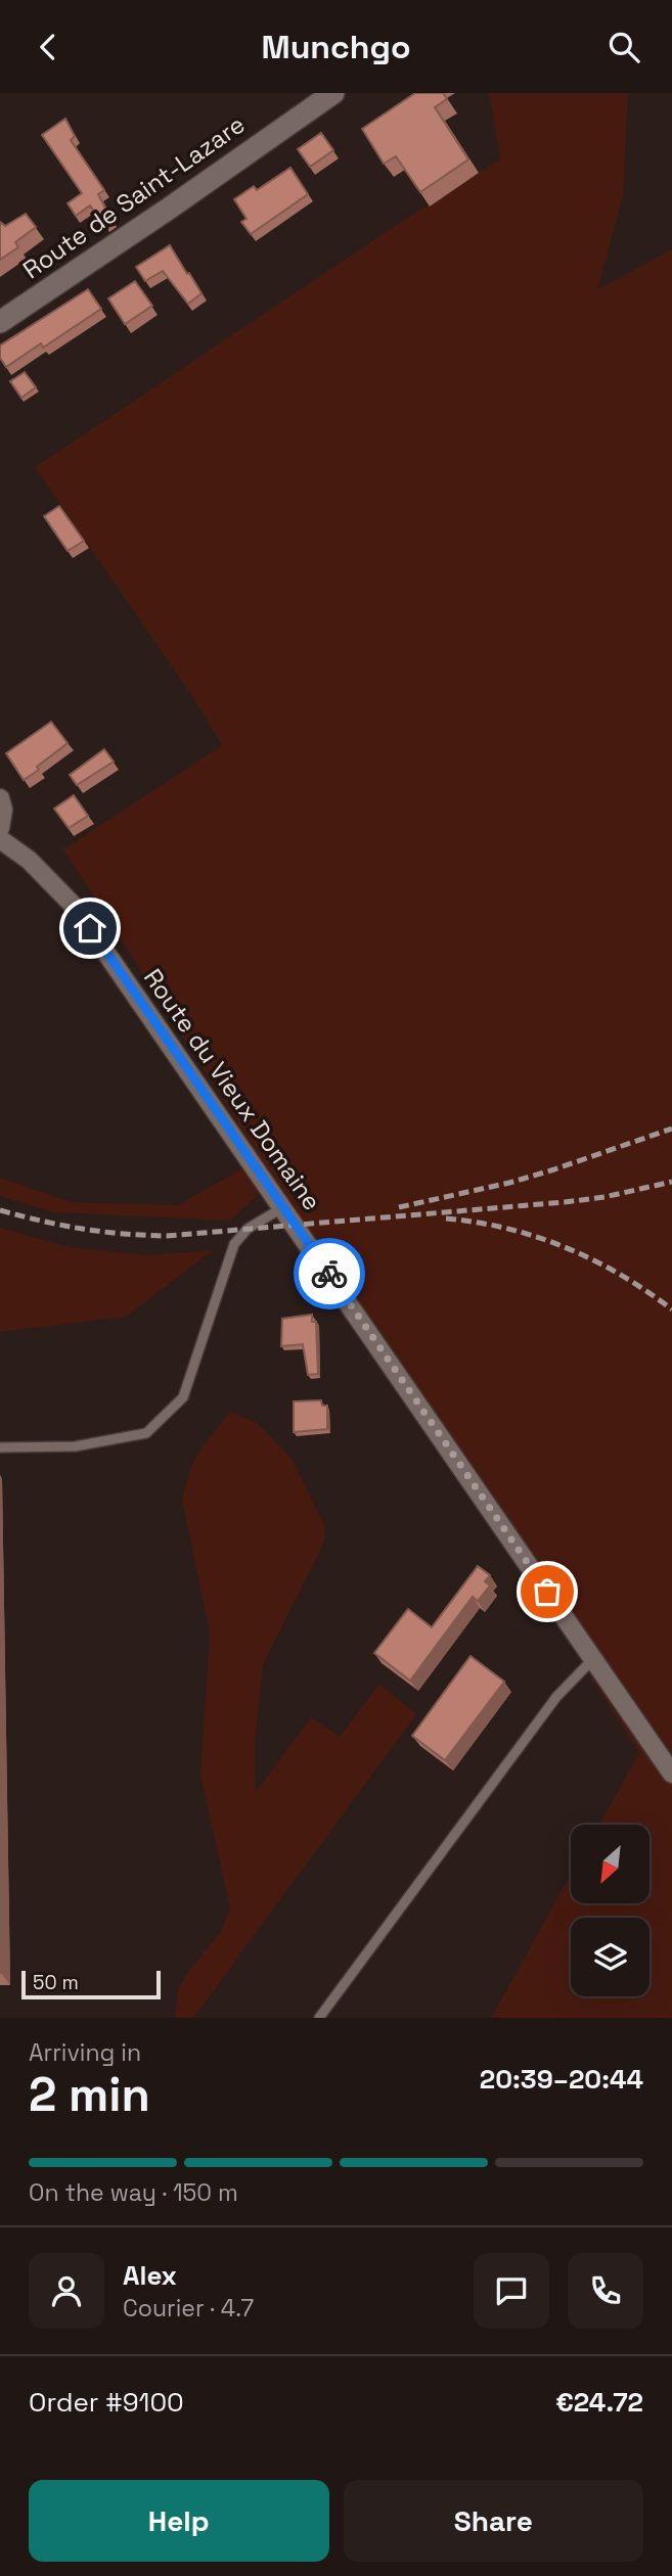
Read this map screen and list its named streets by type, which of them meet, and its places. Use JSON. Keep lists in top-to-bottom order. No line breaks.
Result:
{"streets":{"main road":["Route de Saint-Lazare"],"street":["Route du Vieux Domaine"]},"scale_bar":"50 m","north":"bottom left","page":{"header":"Munchgo","scale":"50 m","heading":["2 min","Arriving in","20:39–20:44"],"panel":["Alex","Courier · 4.7","Order #9100","€24.72"],"bar":"On the way · 150 m","buttons":["Help","Share"]}}
